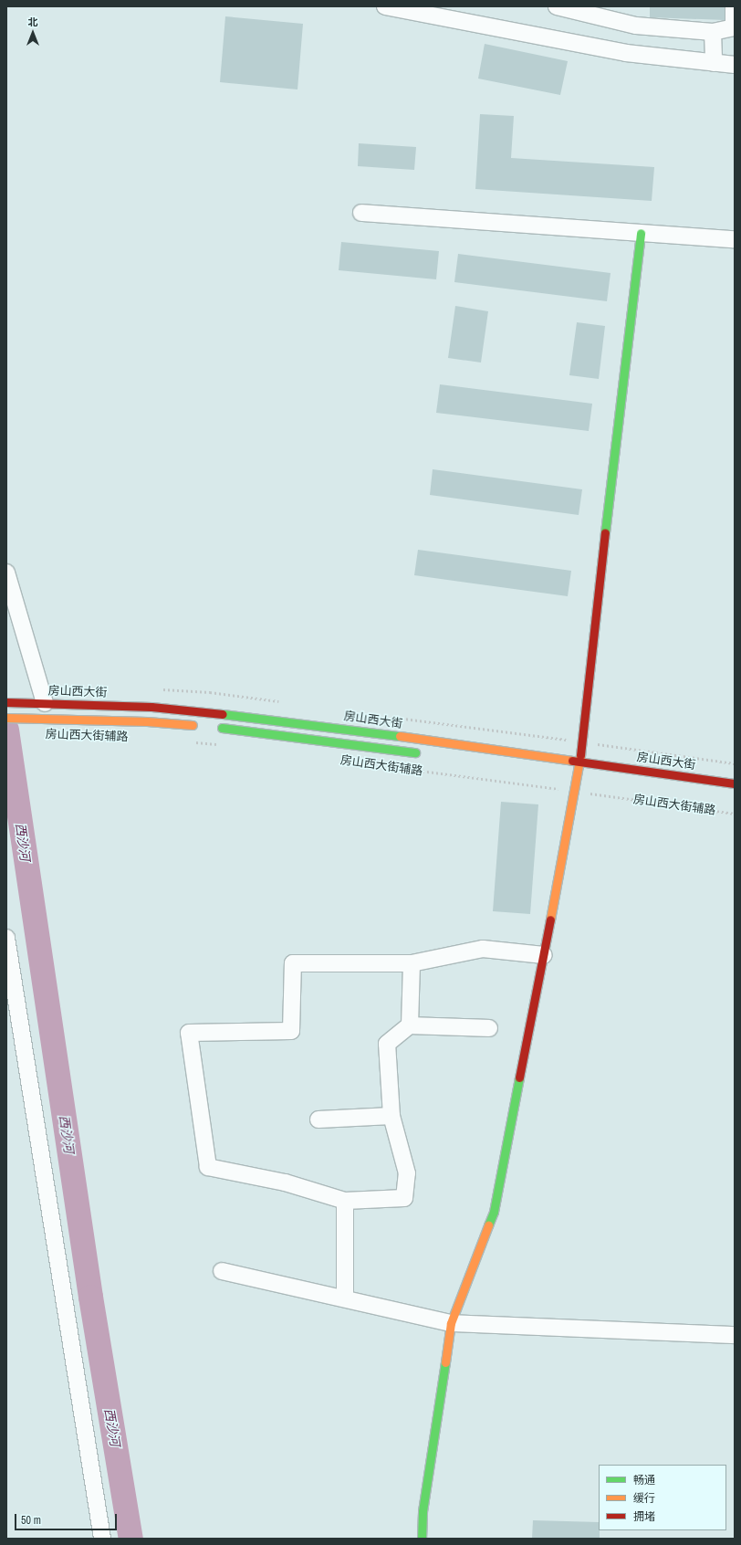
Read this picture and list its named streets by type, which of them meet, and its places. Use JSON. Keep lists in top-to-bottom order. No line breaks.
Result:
{"streets":{"street":["房山西大街"],"path":["房山西大街辅路"]},"water":["西沙河"],"legend":["畅通","缓行","拥堵"],"scale_bar":"50 m","north":"top"}
